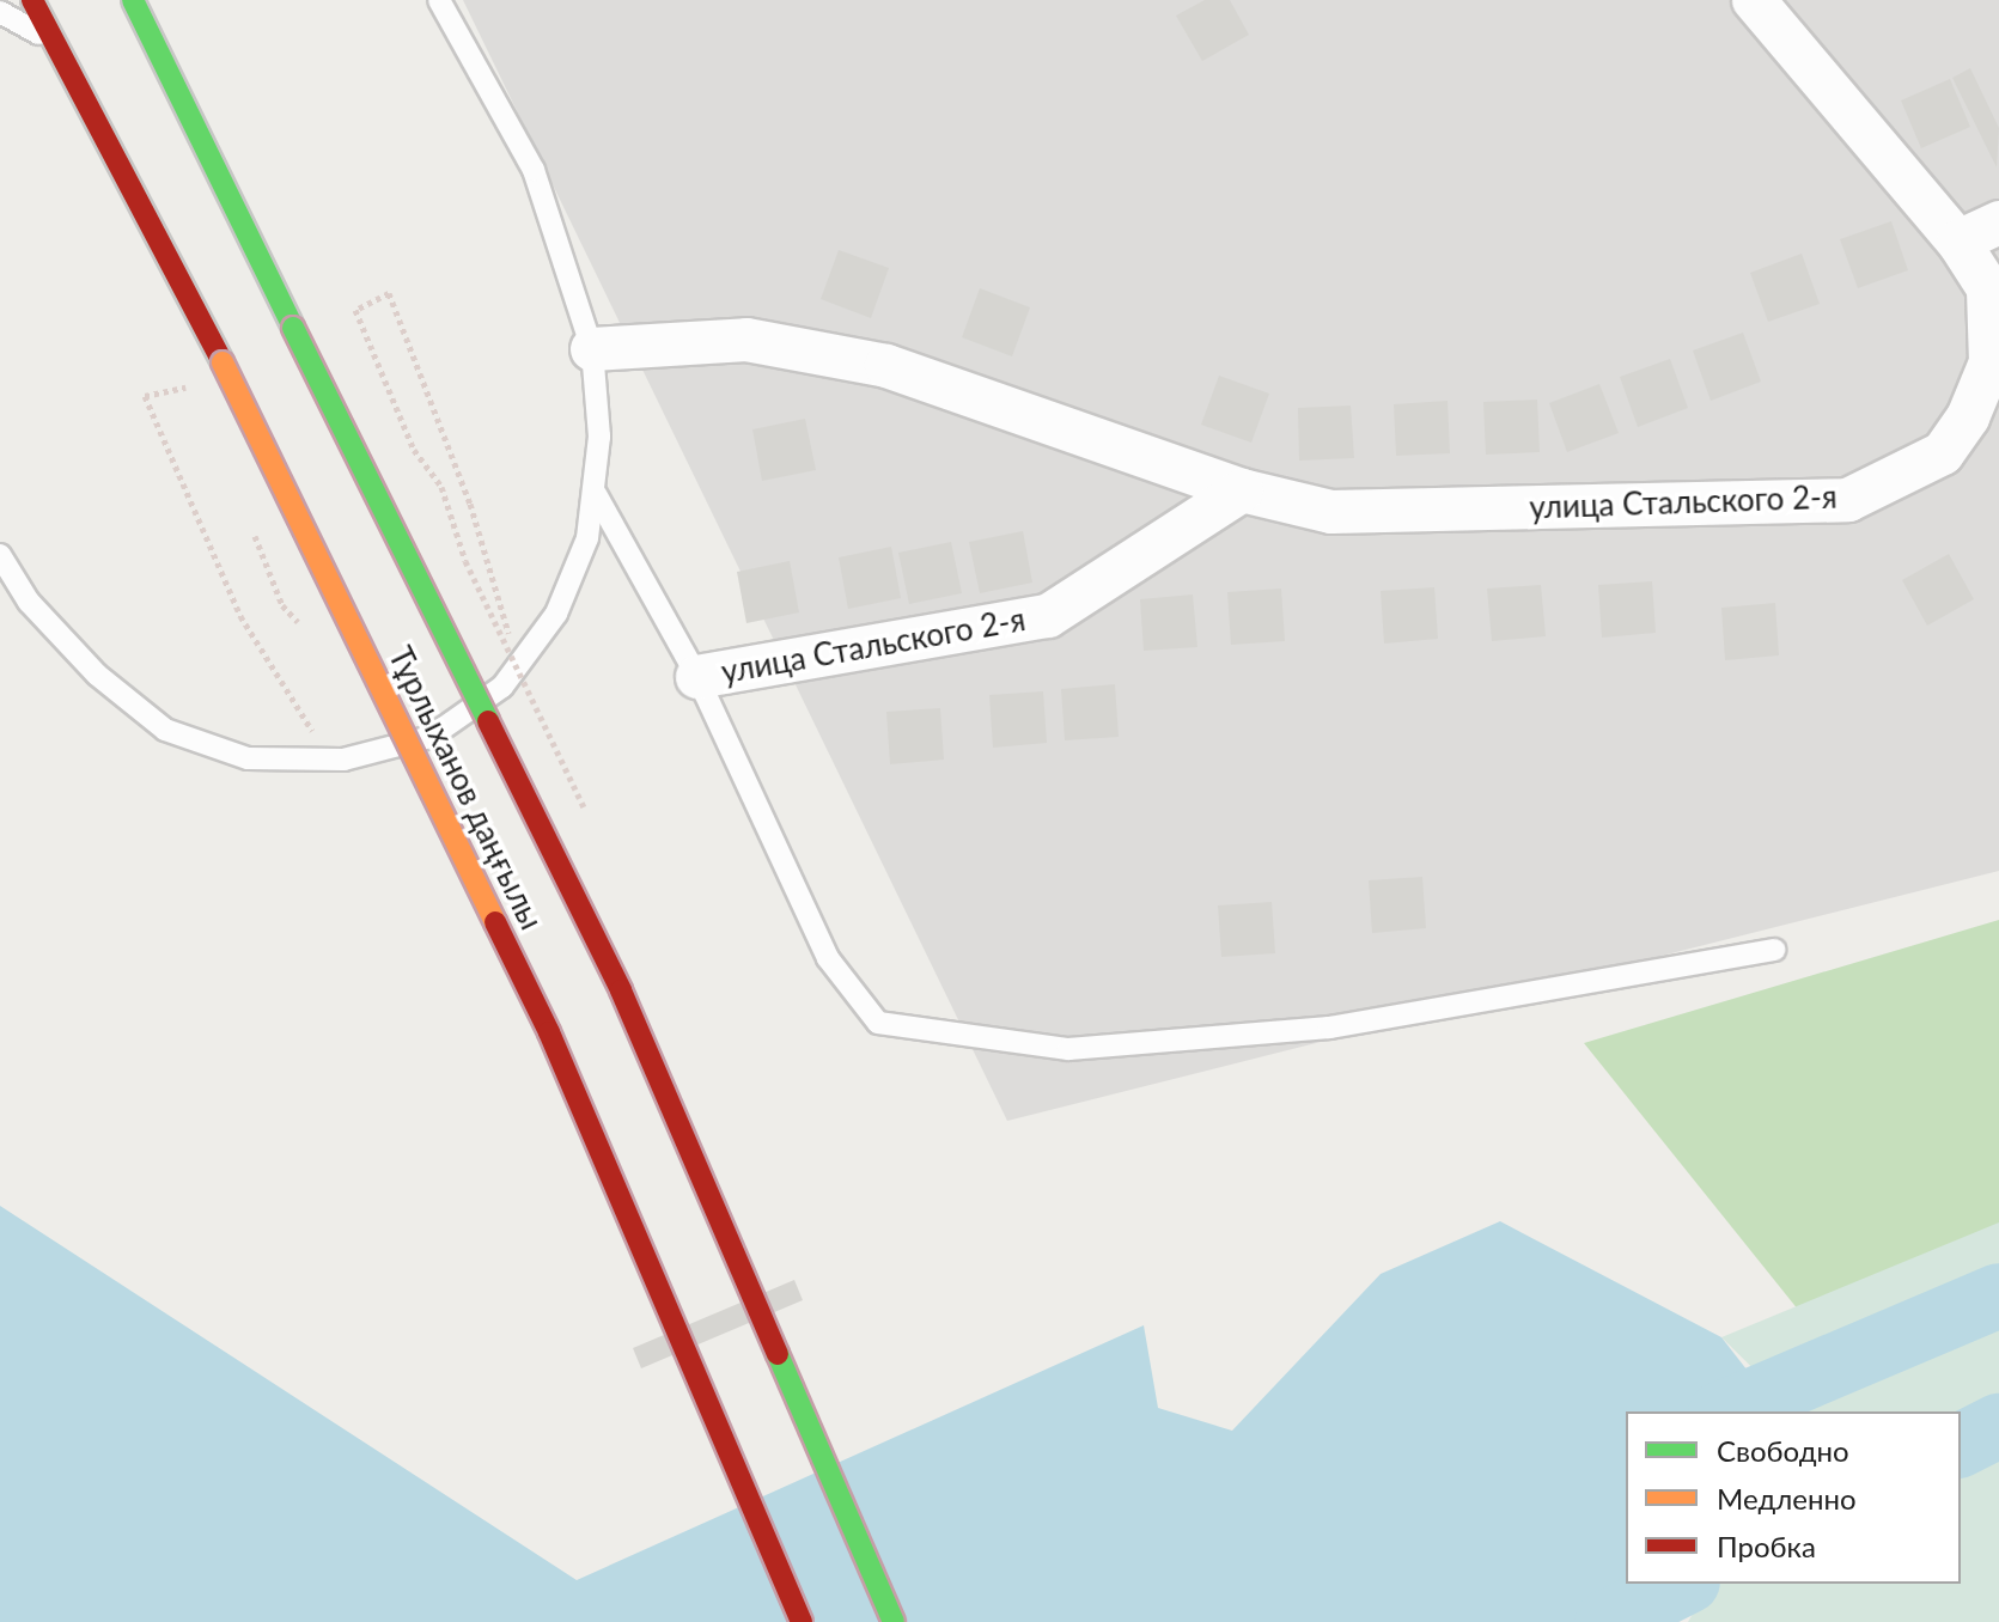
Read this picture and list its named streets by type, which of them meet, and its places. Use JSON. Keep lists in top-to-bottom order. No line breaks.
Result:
{"streets":{"highway":["Тұрлыханов даңғылы"],"street":["улица Стальского 2-я"]},"legend":["Свободно","Медленно","Пробка"]}
